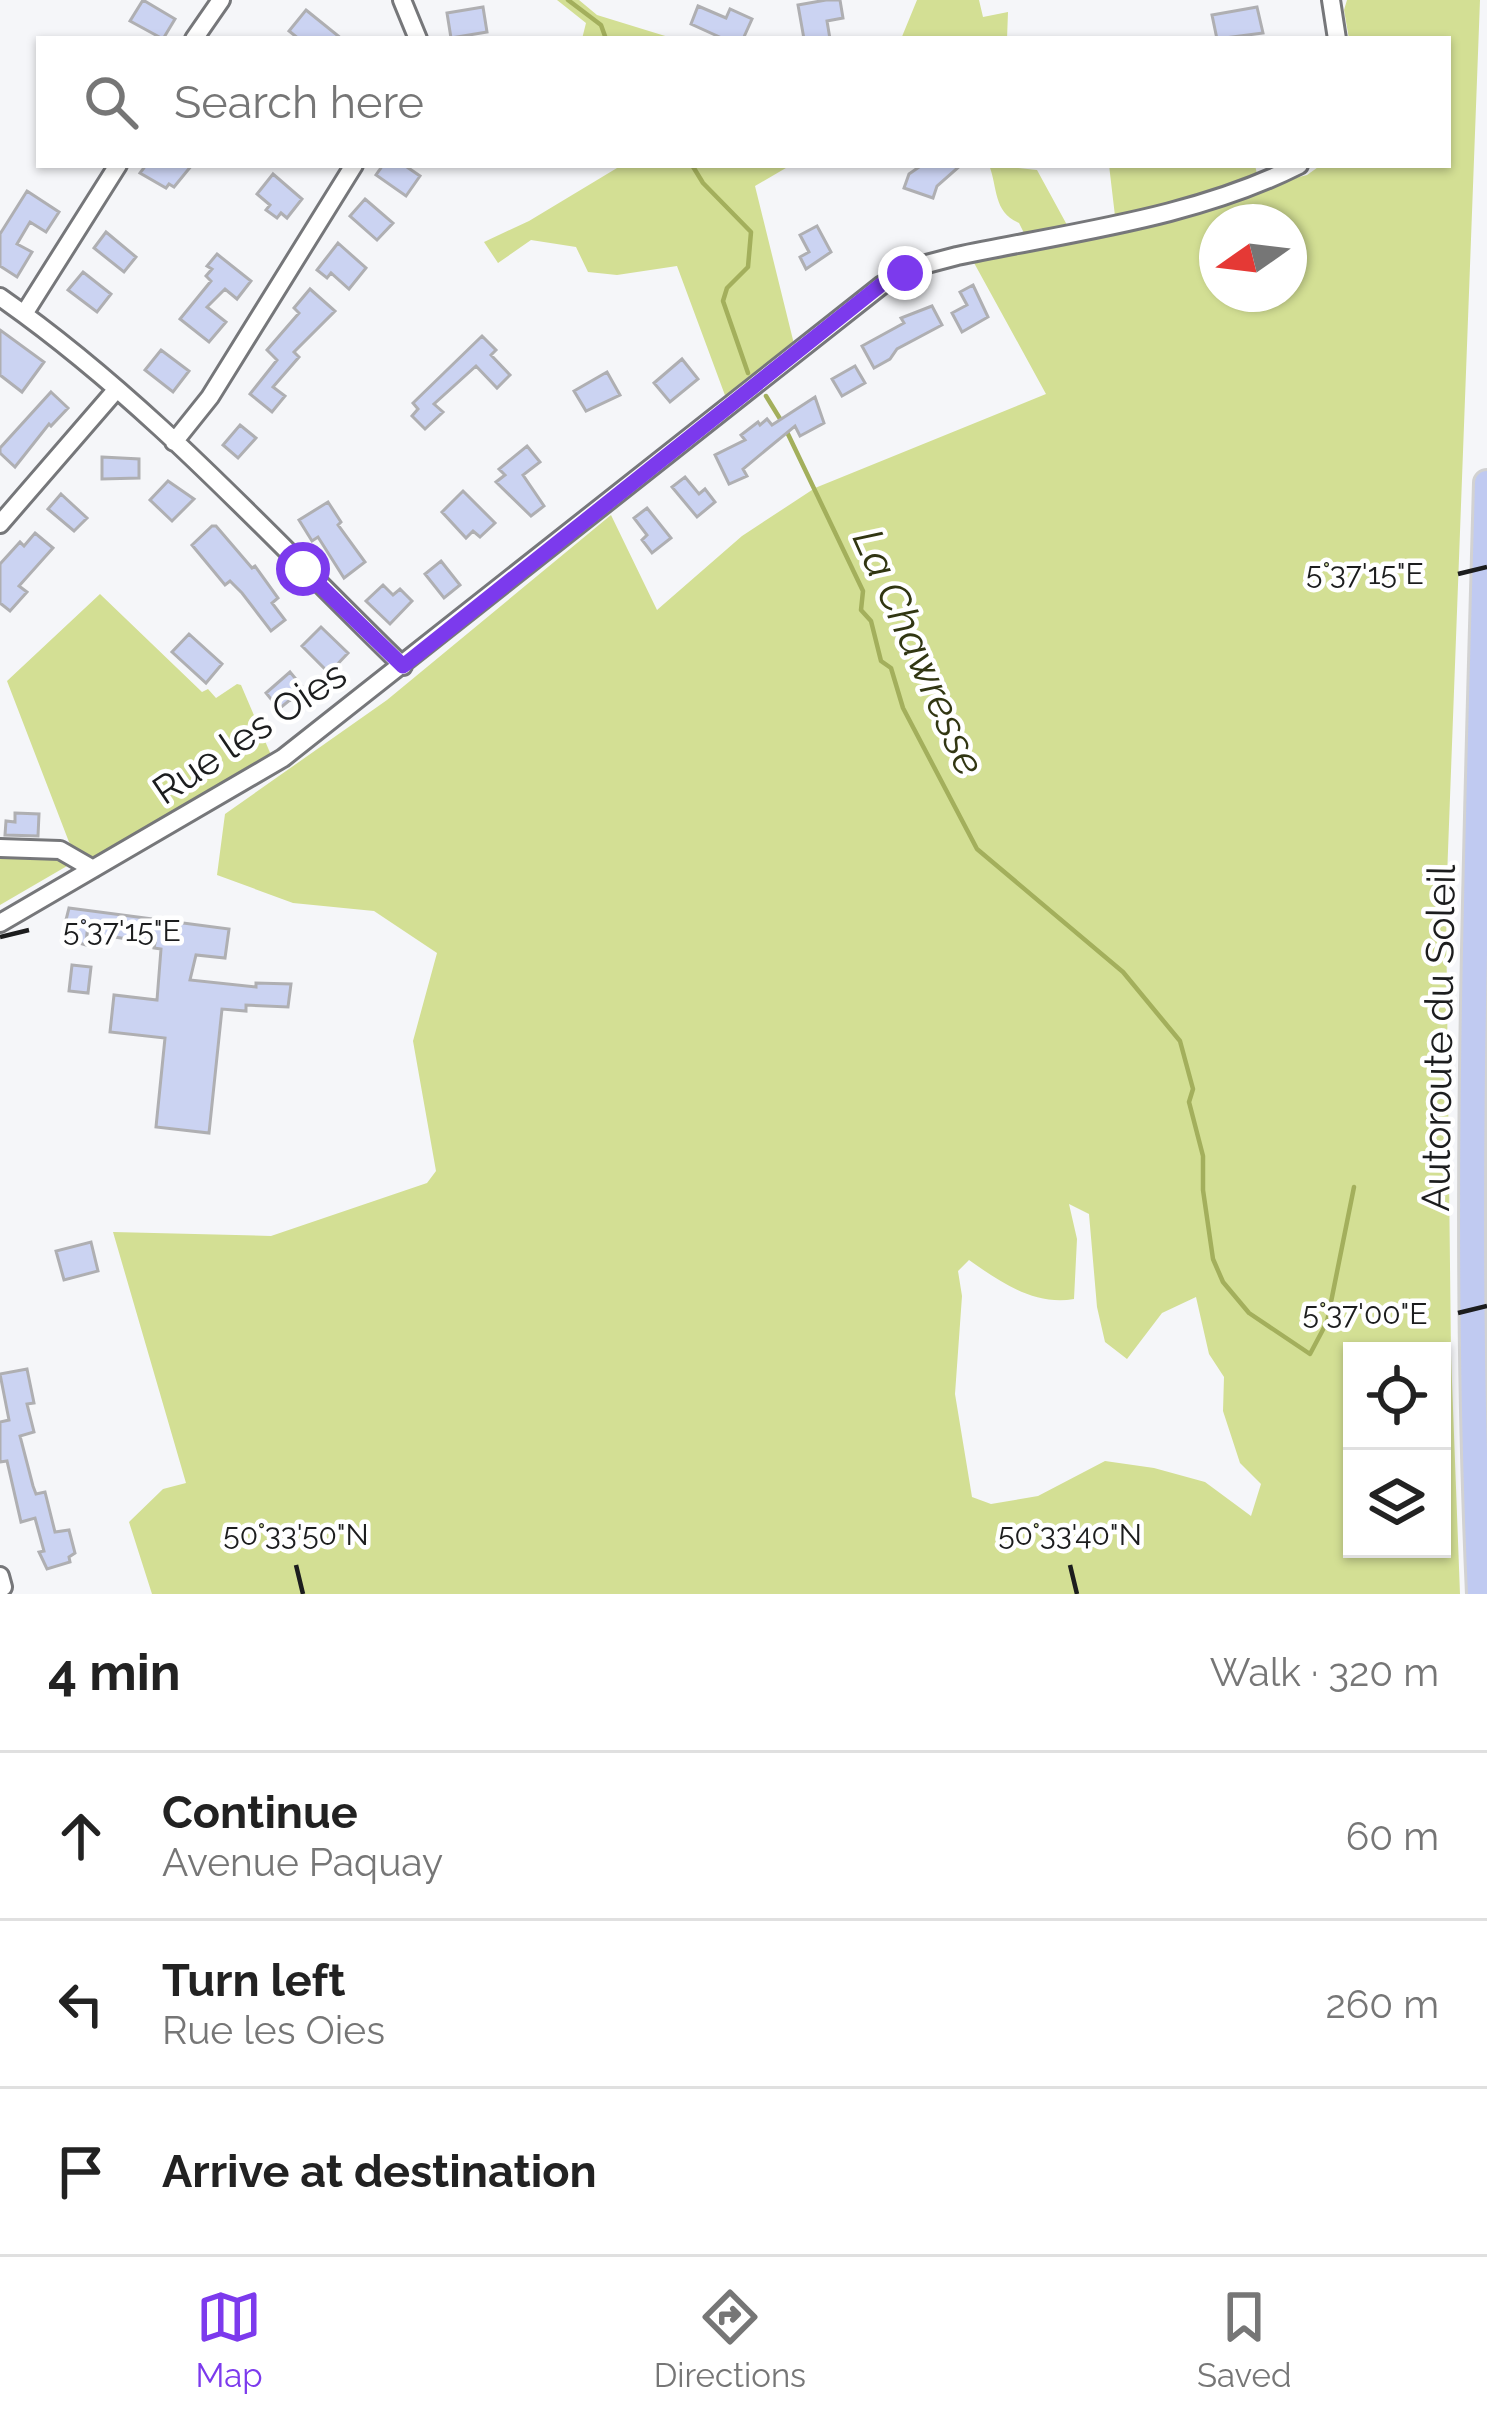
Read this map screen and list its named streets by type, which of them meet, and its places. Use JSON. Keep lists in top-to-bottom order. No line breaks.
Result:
{"streets":{"highway":["Autoroute du Soleil"],"street":["Rue les Oies"]},"water":["La Chawresse"],"north":"left","page":{"search":"Search here","heading":["4 min","Walk · 320 m"],"list":[["Continue","Avenue Paquay","60 m"],["Turn left","Rue les Oies","260 m"],"Arrive at destination"],"nav":["Map","Directions","Saved"]},"coordinates":["5°37'15\"E","5°37'00\"E","50°33'50\"N","50°33'40\"N"]}
